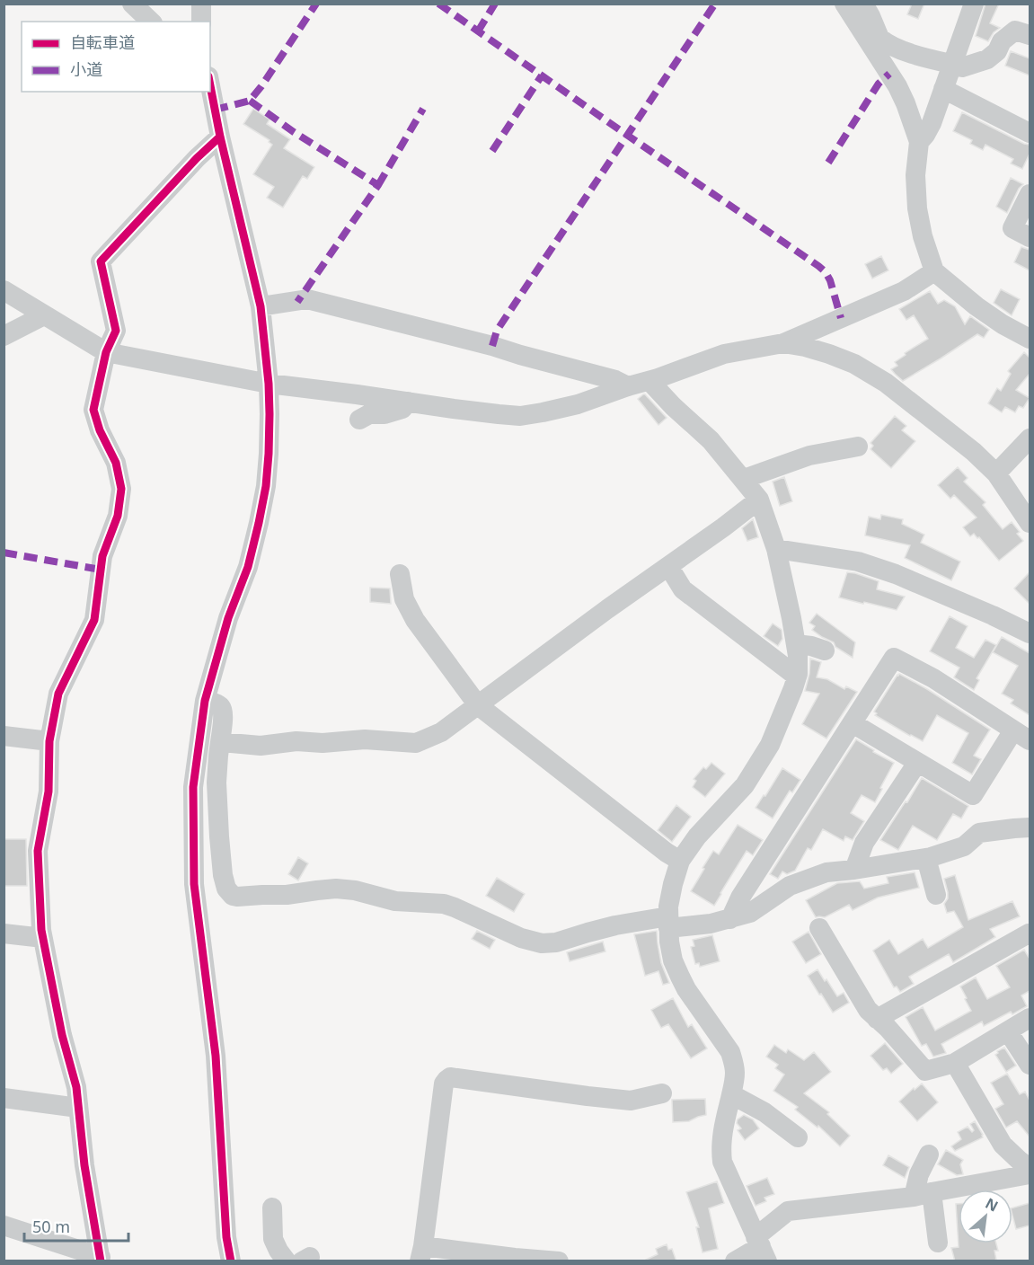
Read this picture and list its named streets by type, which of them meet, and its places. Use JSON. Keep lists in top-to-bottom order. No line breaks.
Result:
{"legend":["自転車道","小道"],"scale_bar":"50 m","north":"top right"}
